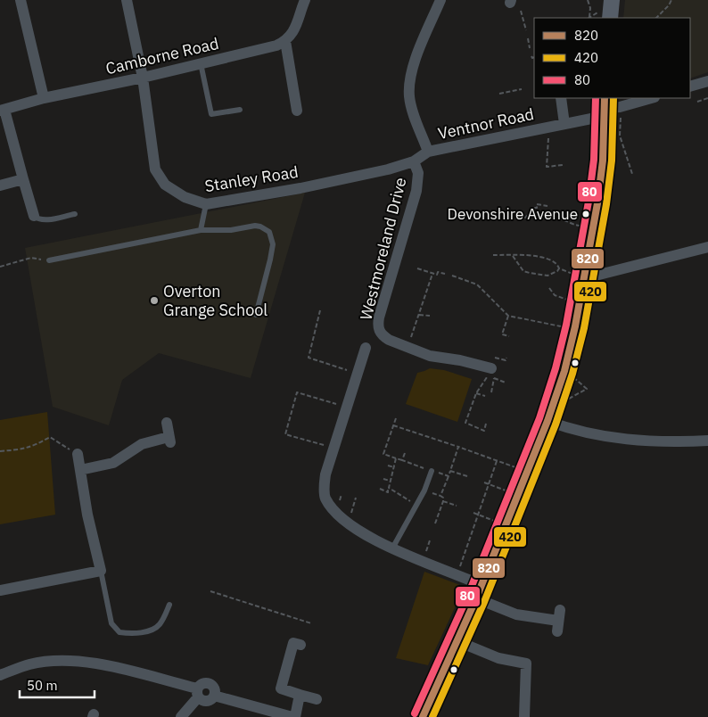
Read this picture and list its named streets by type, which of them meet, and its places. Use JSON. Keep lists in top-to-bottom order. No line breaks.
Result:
{"streets":{"street":["Camborne Road","Ventnor Road","Stanley Road","Westmoreland Drive"]},"crossings":[["Camborne Road","Stanley Road"],["Ventnor Road","Stanley Road"],["Ventnor Road","Westmoreland Drive"]],"places":["Devonshire Avenue","Overton Grange School"],"lines":["transit line 820","transit line 420","transit line 80"],"legend":["820","420","80"],"scale_bar":"50 m"}
